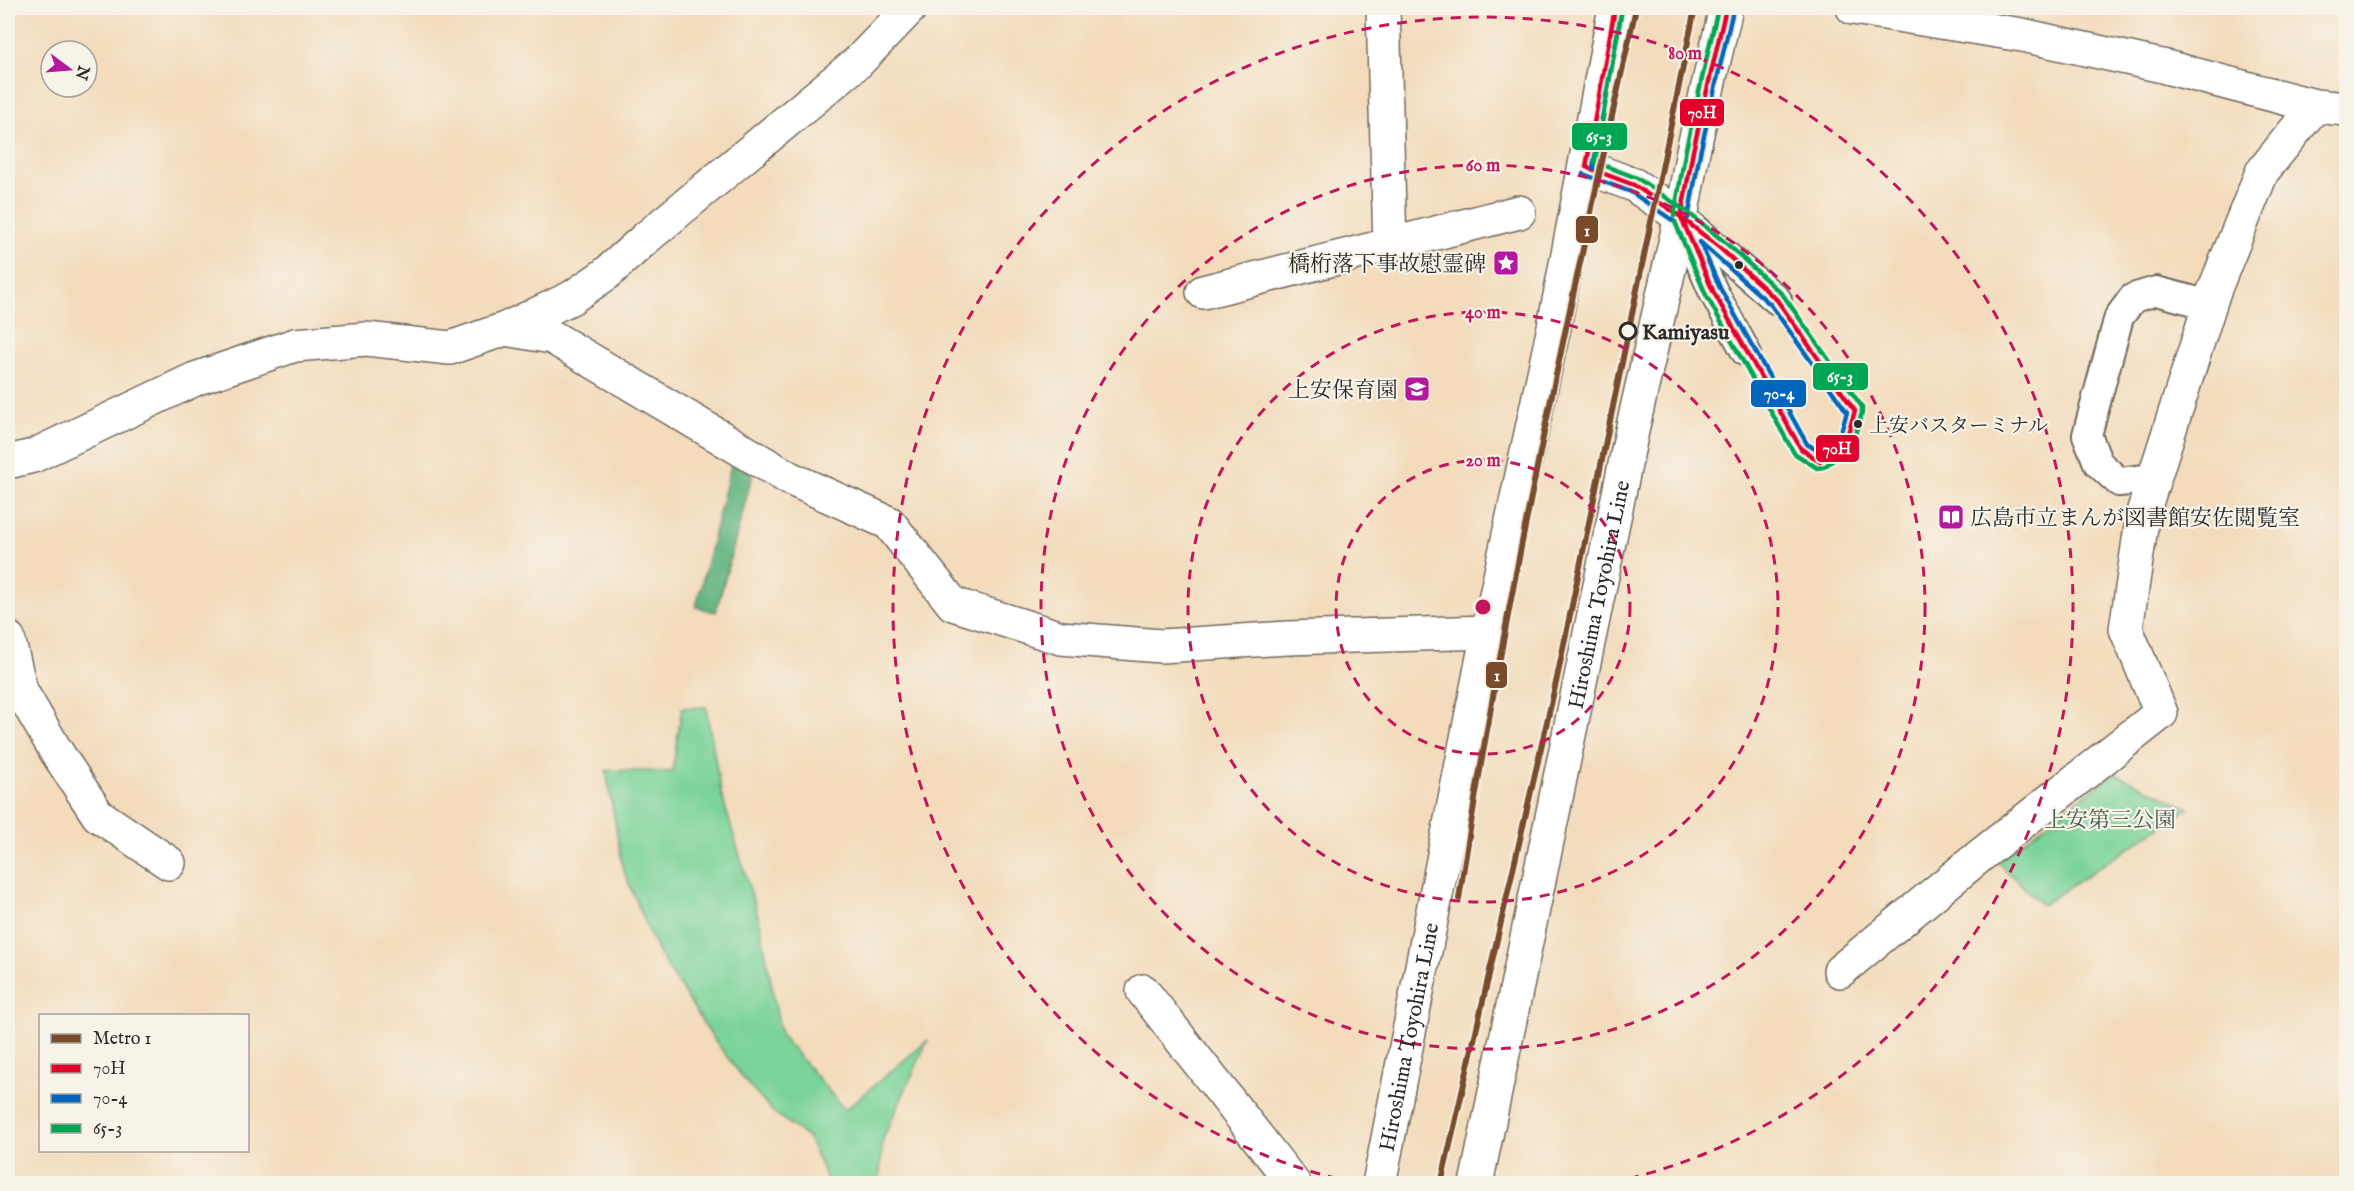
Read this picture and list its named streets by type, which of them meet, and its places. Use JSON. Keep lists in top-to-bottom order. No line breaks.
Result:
{"streets":{"street":["Hiroshima Toyohira Line"]},"parks":["上安第三公園"],"places":{"place":["橋桁落下事故慰霊碑"],"other":["Kamiyasu","上安バスターミナル"],"school or university":["上安保育園"],"library":["広島市立まんが図書館安佐閲覧室"]},"lines":["metro line 1","transit line 70H","transit line 65-3","transit line 70-4"],"legend":["Metro 1","70H","70-4","65-3"],"north":"right","rings":["80 m","60 m","40 m","20 m"]}
